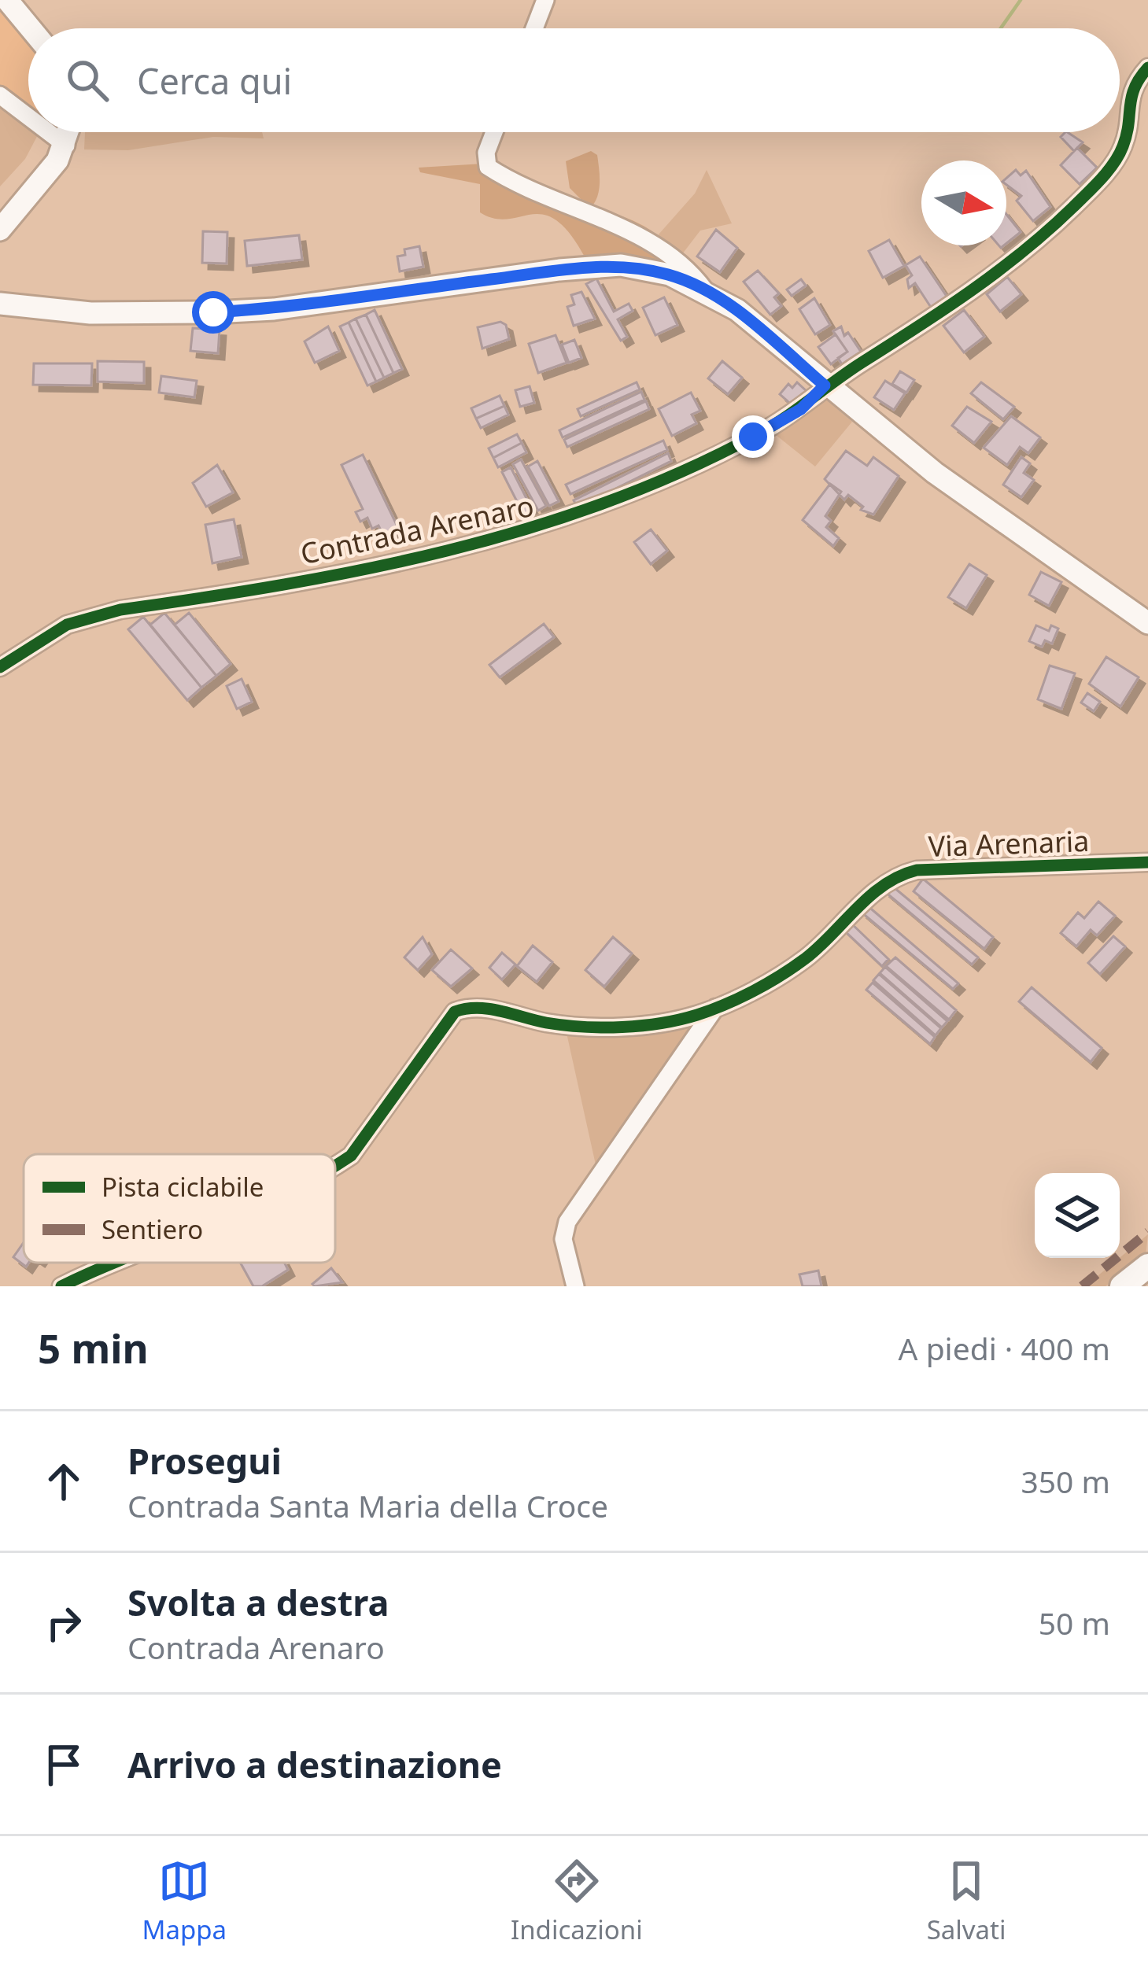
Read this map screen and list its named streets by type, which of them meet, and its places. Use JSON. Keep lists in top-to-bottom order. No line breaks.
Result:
{"streets":{"street":["Contrada Arenaro","Via Arenaria"]},"legend":["Pista ciclabile","Sentiero"],"north":"right","page":{"search":"Cerca qui","heading":["5 min","A piedi · 400 m"],"list":[["Prosegui","Contrada Santa Maria della Croce","350 m"],["Svolta a destra","Contrada Arenaro","50 m"],"Arrivo a destinazione"],"nav":["Mappa","Indicazioni","Salvati"]}}
